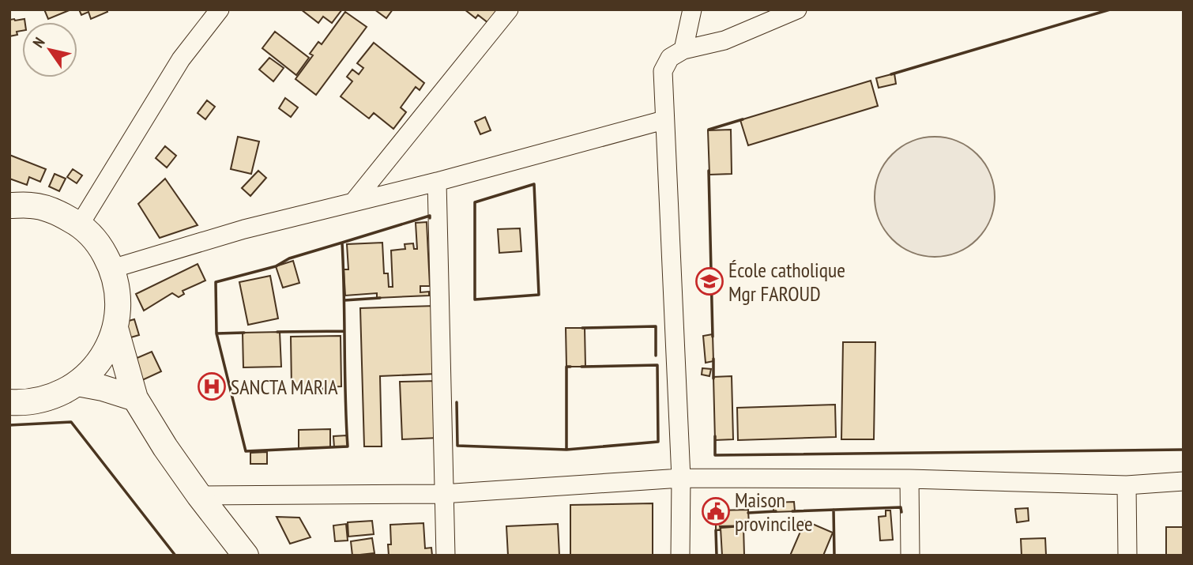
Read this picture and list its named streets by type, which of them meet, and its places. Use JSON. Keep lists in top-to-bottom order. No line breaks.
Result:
{"places":{"school or university":["École catholique Mgr FAROUD"],"hospital":["SANCTA MARIA"],"public building":["Maison provincilee"]},"north":"top left"}
